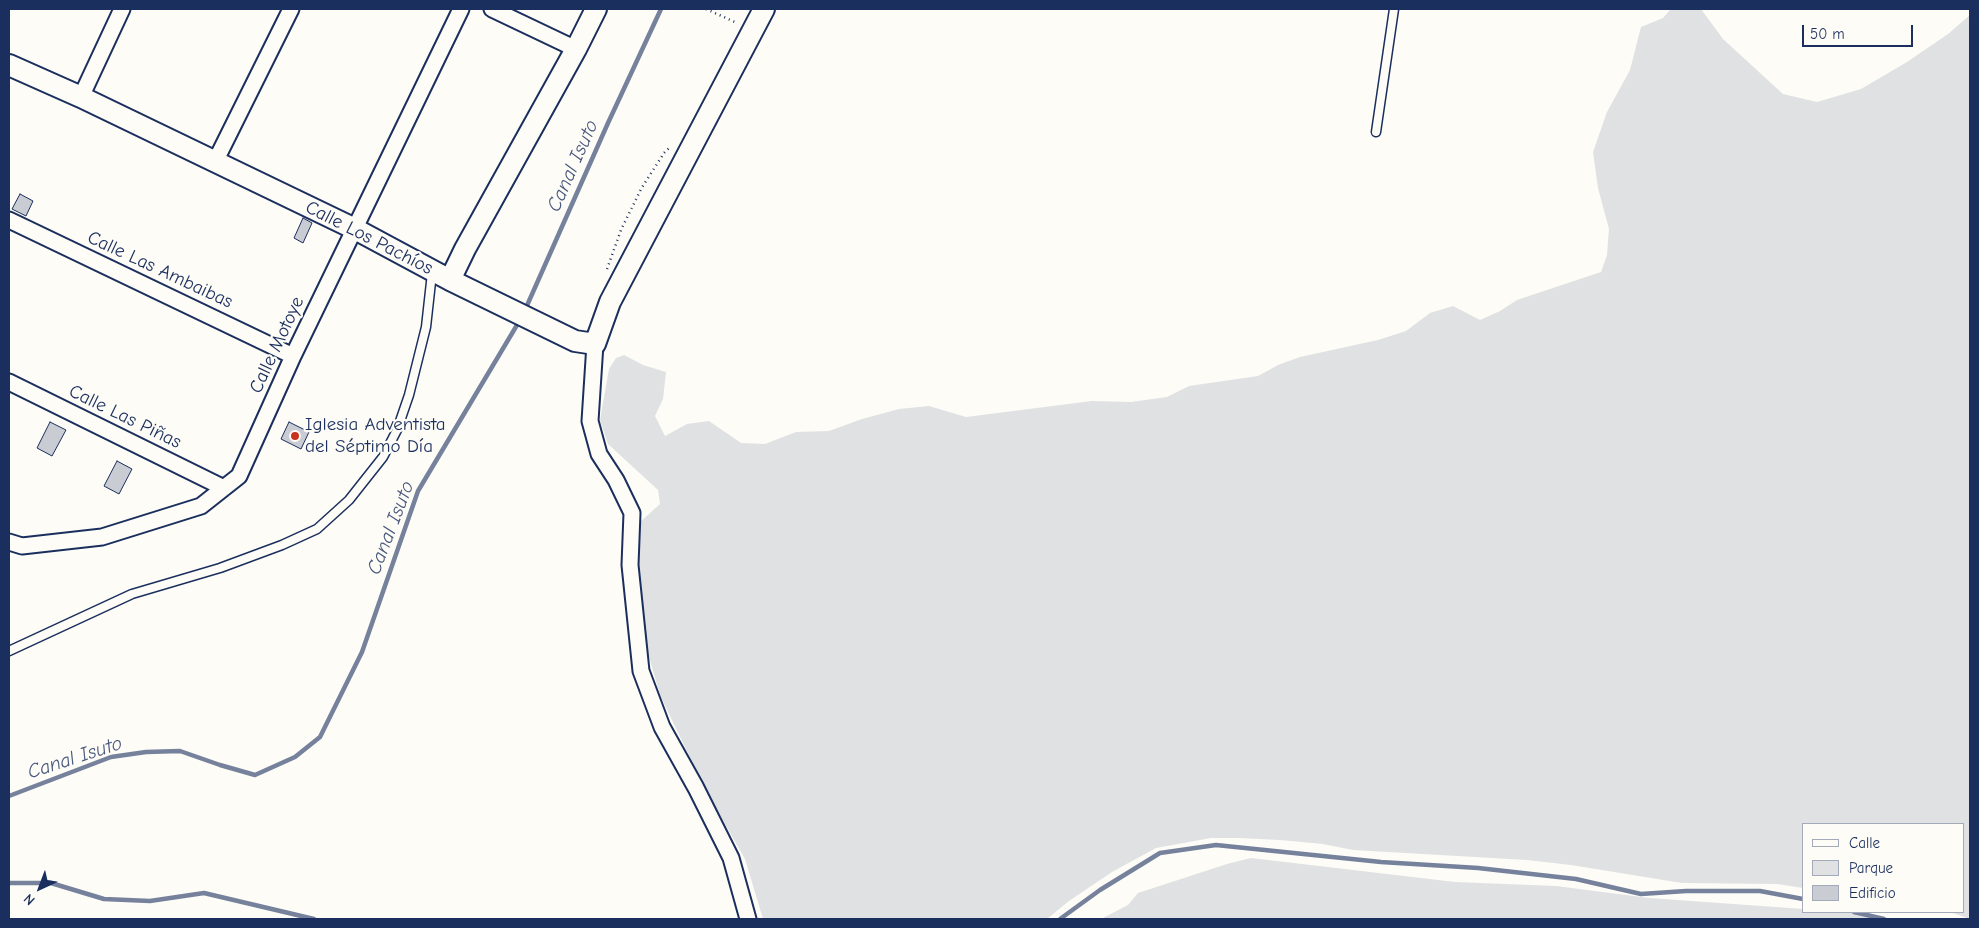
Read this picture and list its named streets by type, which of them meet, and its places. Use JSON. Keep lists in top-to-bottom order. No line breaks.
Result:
{"streets":{"street":["Calle Los Pachíos","Calle Las Ambaibas","Calle Motoye","Calle Las Piñas"]},"crossings":[["Calle Los Pachíos","Calle Motoye"],["Calle Las Ambaibas","Calle Motoye"],["Calle Motoye","Calle Las Piñas"]],"water":["Canal Isuto"],"places":["Iglesia Adventista del Séptimo Día"],"legend":["Calle","Parque","Edificio"],"scale_bar":"50 m","north":"bottom left"}
